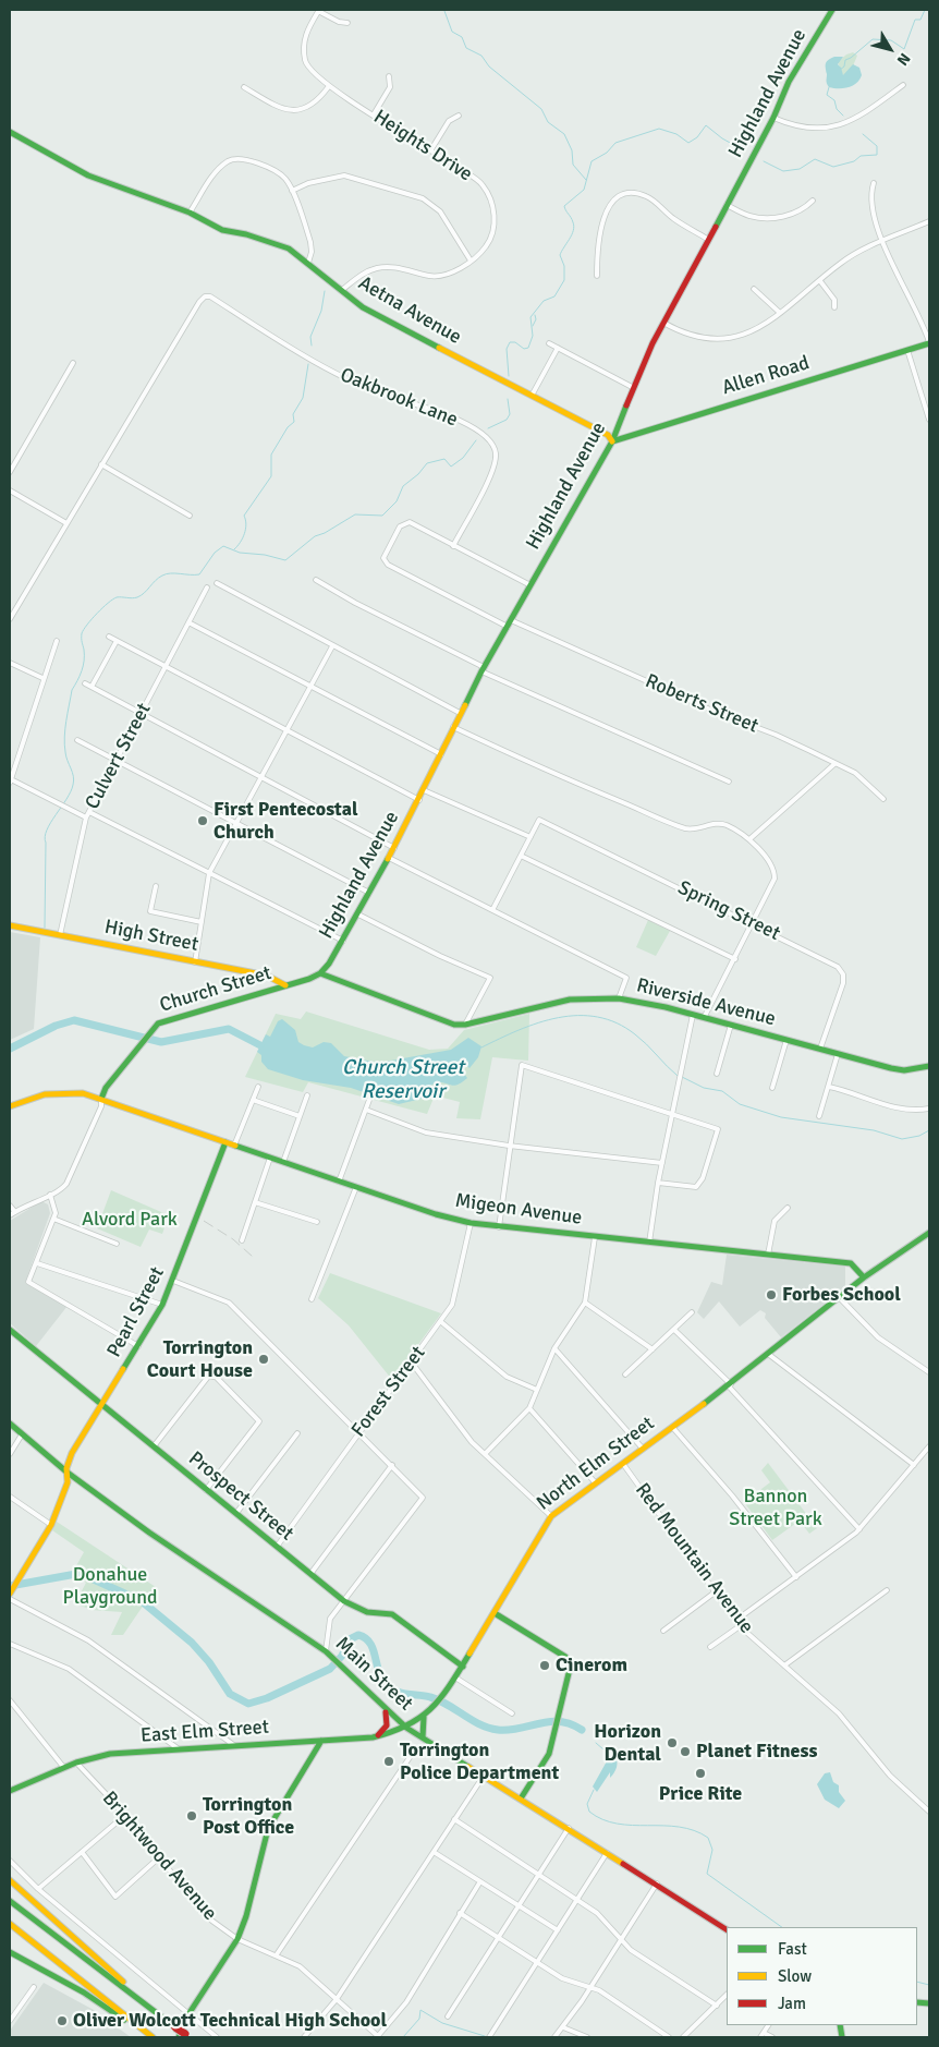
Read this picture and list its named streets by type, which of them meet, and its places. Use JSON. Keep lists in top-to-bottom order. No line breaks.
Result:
{"streets":{"main road":["Highland Avenue","Aetna Avenue","Allen Road","High Street","Church Street","Riverside Avenue","Migeon Avenue","Pearl Street","North Elm Street","Prospect Street","Main Street","East Elm Street"],"street":["Heights Drive","Oakbrook Lane","Roberts Street","Culvert Street","Spring Street","Forest Street","Red Mountain Avenue","Brightwood Avenue"]},"crossings":[["Highland Avenue","Aetna Avenue"],["Highland Avenue","Allen Road"],["Highland Avenue","Roberts Street"],["Highland Avenue","Church Street"],["Highland Avenue","Riverside Avenue"],["Heights Drive","Aetna Avenue"],["Aetna Avenue","Allen Road"],["Oakbrook Lane","Roberts Street"],["Culvert Street","High Street"],["Spring Street","Riverside Avenue"],["High Street","Church Street"],["Church Street","Riverside Avenue"],["Church Street","Migeon Avenue"],["Migeon Avenue","Pearl Street"],["Migeon Avenue","Forest Street"],["Migeon Avenue","North Elm Street"],["Pearl Street","Prospect Street"],["Pearl Street","Main Street"],["Forest Street","Prospect Street"],["North Elm Street","Prospect Street"],["North Elm Street","Red Mountain Avenue"],["North Elm Street","Main Street"],["North Elm Street","East Elm Street"],["Main Street","East Elm Street"],["East Elm Street","Brightwood Avenue"]],"water":["Church Street Reservoir"],"parks":["Alvord Park","Bannon Street Park","Donahue Playground"],"places":["First Pentecostal Church","Forbes School","Torrington Court House","Cinerom","Horizon Dental","Planet Fitness","Torrington Police Department","Price Rite","Torrington Post Office","Oliver Wolcott Technical High School"],"legend":["Fast","Slow","Jam"],"north":"bottom right"}
